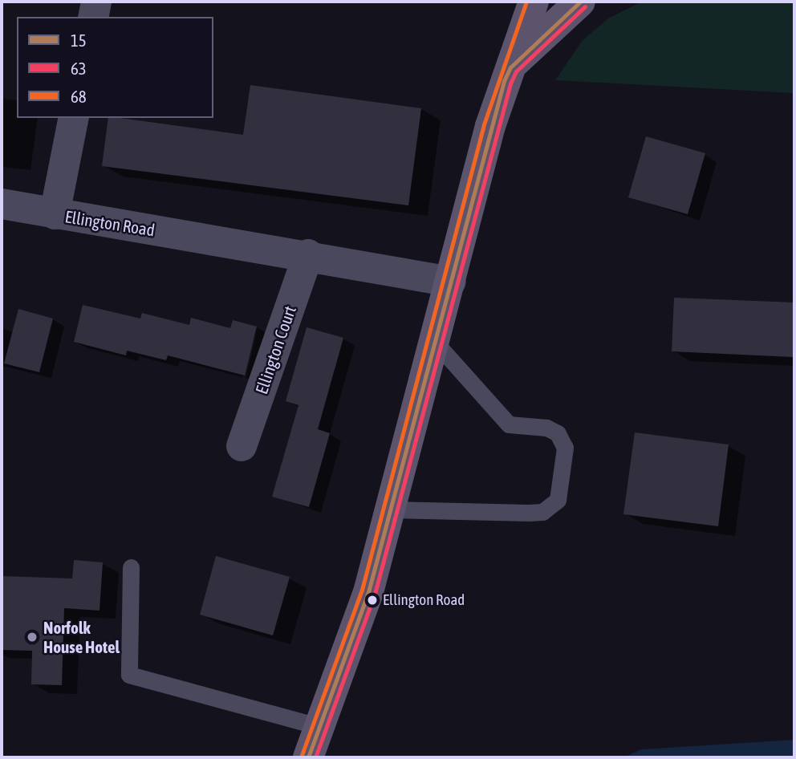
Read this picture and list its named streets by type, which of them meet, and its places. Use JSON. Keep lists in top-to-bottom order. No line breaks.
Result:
{"streets":{"street":["Ellington Road","Ellington Court"]},"crossings":[["Ellington Road","Ellington Court"]],"places":["Ellington Road","Norfolk House Hotel"],"lines":["transit line 15","transit line 68","transit line 63"],"legend":["15","63","68"]}
